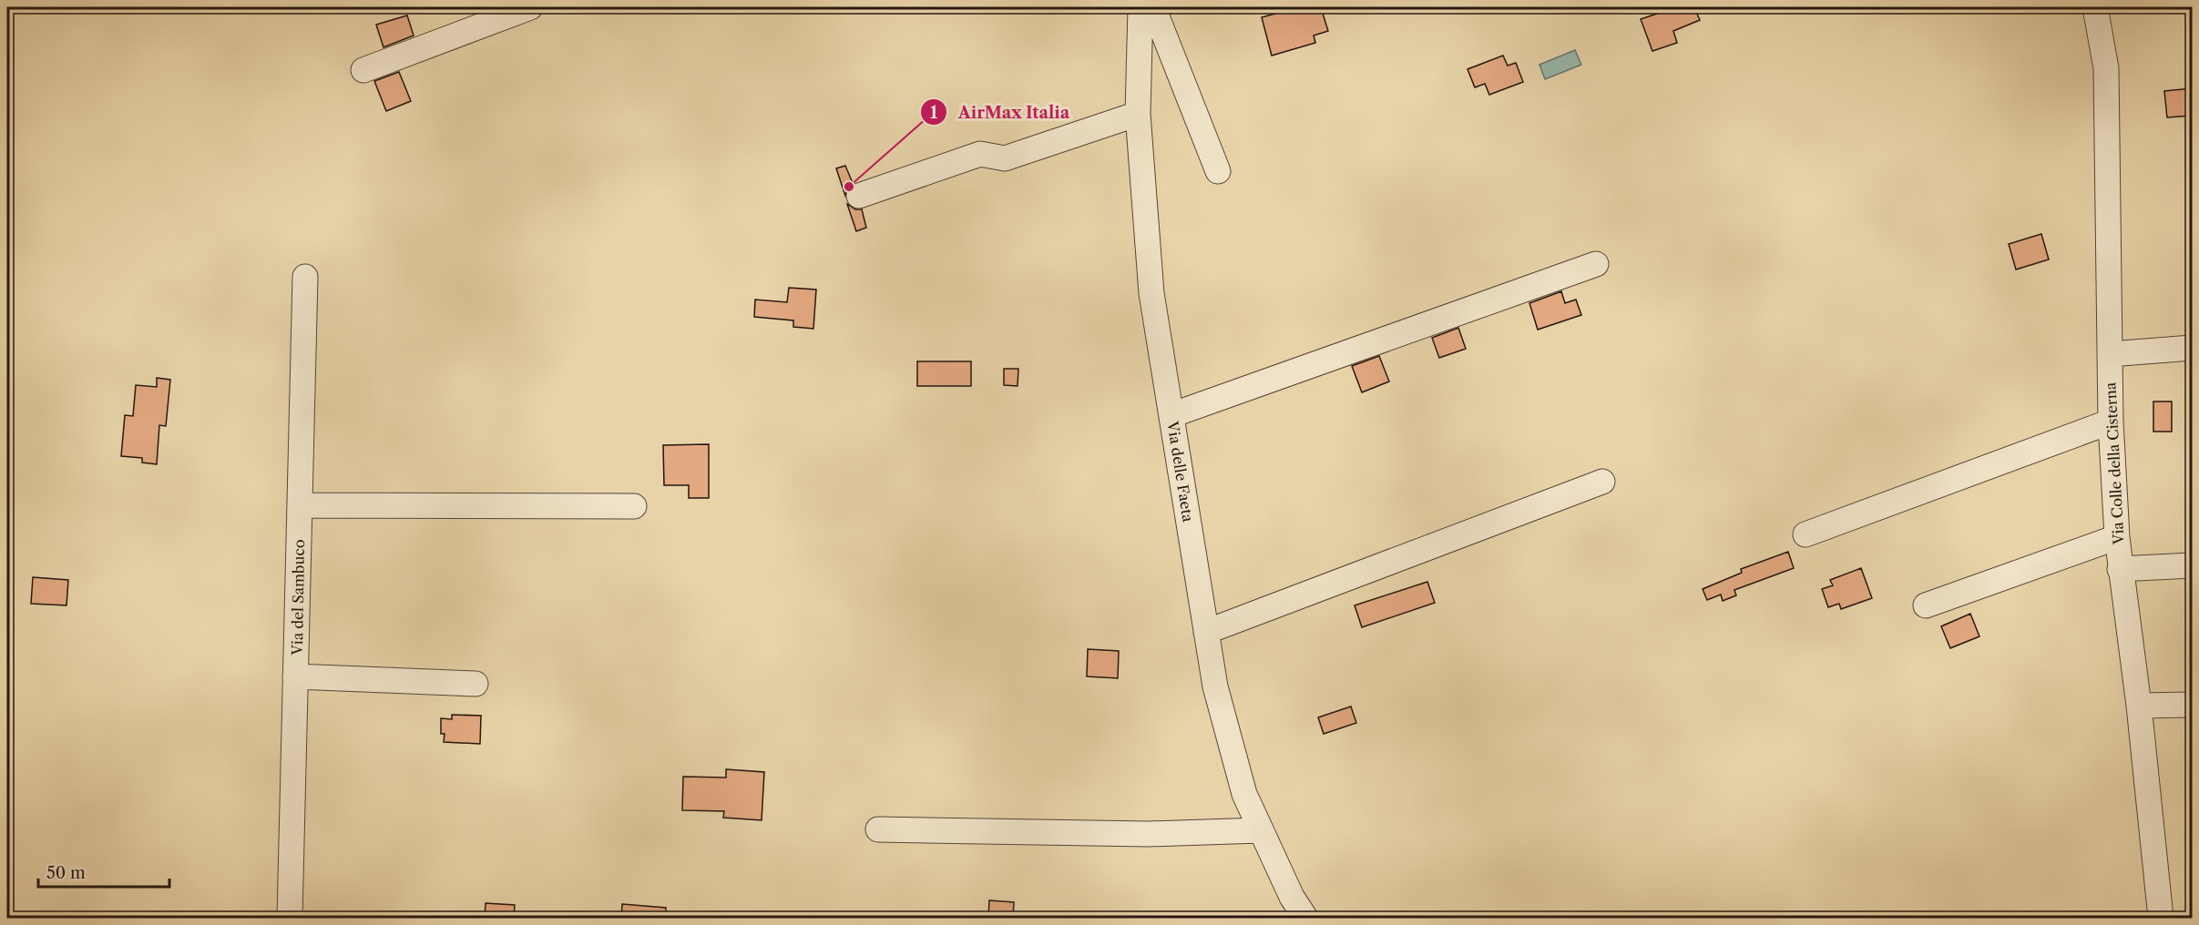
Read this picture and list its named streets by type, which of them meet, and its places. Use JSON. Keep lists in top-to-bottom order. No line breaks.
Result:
{"streets":{"street":["Via Colle della Cisterna","Via delle Faeta","Via del Sambuco"]},"places":["AirMax Italia"],"scale_bar":"50 m"}
